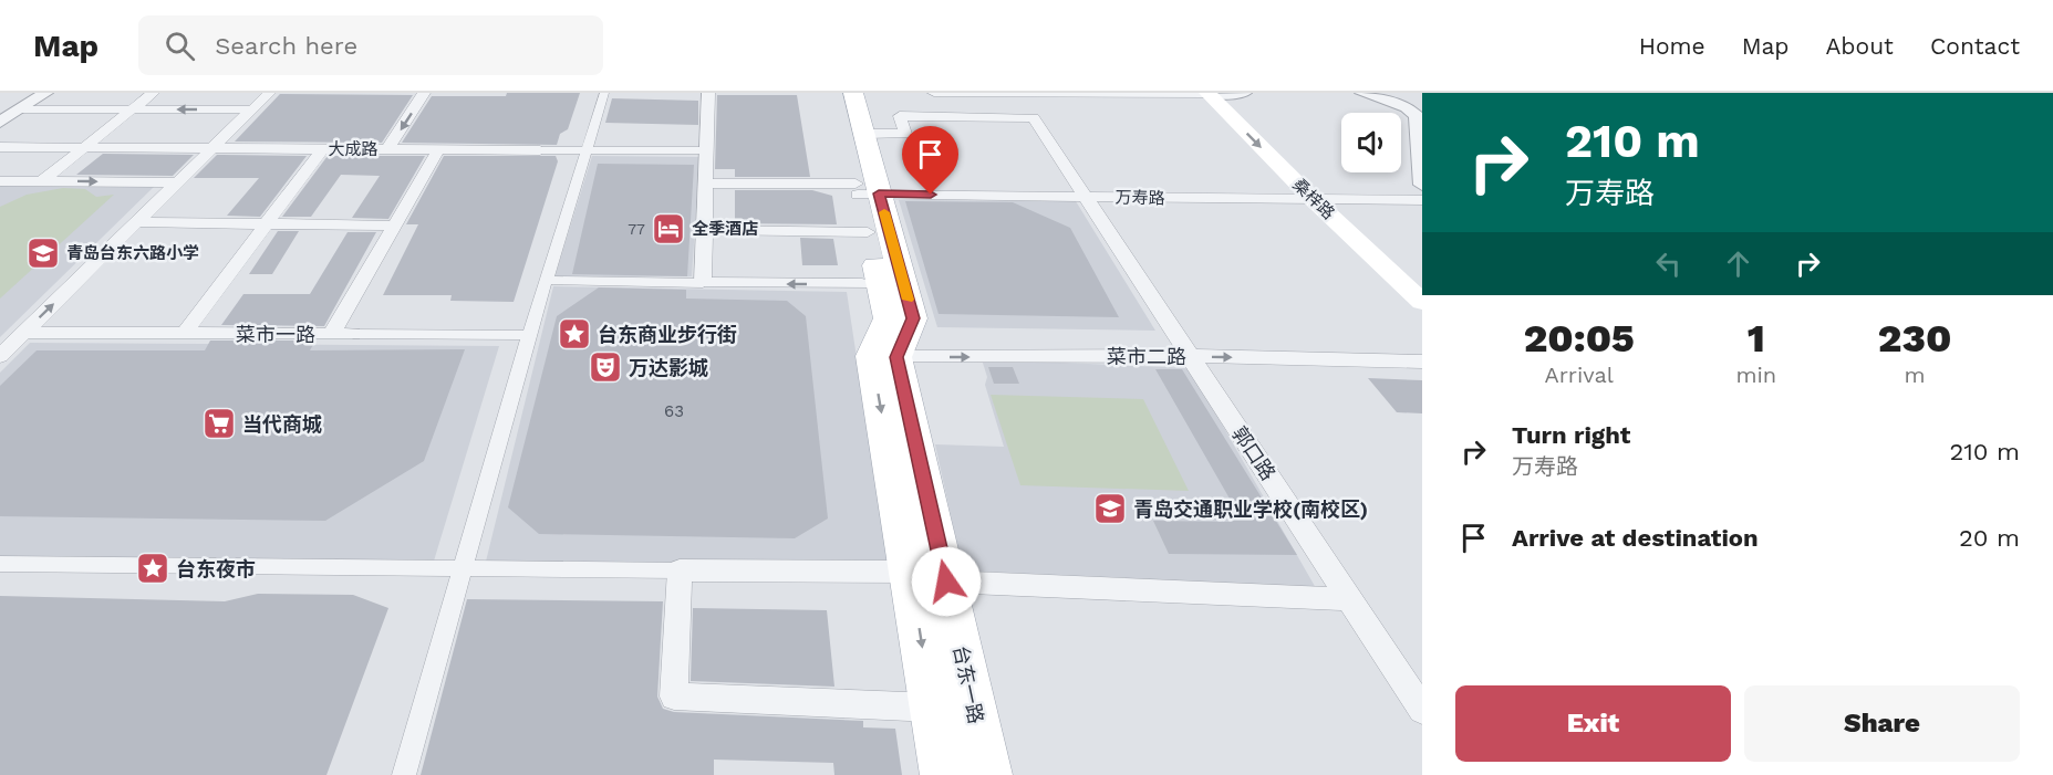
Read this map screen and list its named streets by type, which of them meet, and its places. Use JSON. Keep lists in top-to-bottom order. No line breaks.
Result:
{"streets":{"main road":["桑梓路","台东一路"],"street":["大成路","万寿路","菜市一路","菜市二路","郭口路"]},"crossings":[["万寿路","桑梓路"],["万寿路","郭口路"],["菜市二路","郭口路"],["菜市二路","台东一路"]],"one_way":["桑梓路","菜市二路"],"places":{"hotel":["全季酒店"],"school or university":["青岛台东六路小学","青岛交通职业学校(南校区)"],"place":["台东商业步行街","台东夜市"],"theatre":["万达影城"],"supermarket":["当代商城"]},"house_numbers":["77","63"],"page":{"header":"Map","search":"Search here","nav":["Home","Map","About","Contact"],"turn":["210 m","万寿路"],"eta":["20:05","Arrival","1","min","230","m"],"list":[{"name":"Turn right","note":"万寿路","value":"210 m"},{"name":"Arrive at destination","value":"20 m"}],"buttons":["Exit","Share"]}}
